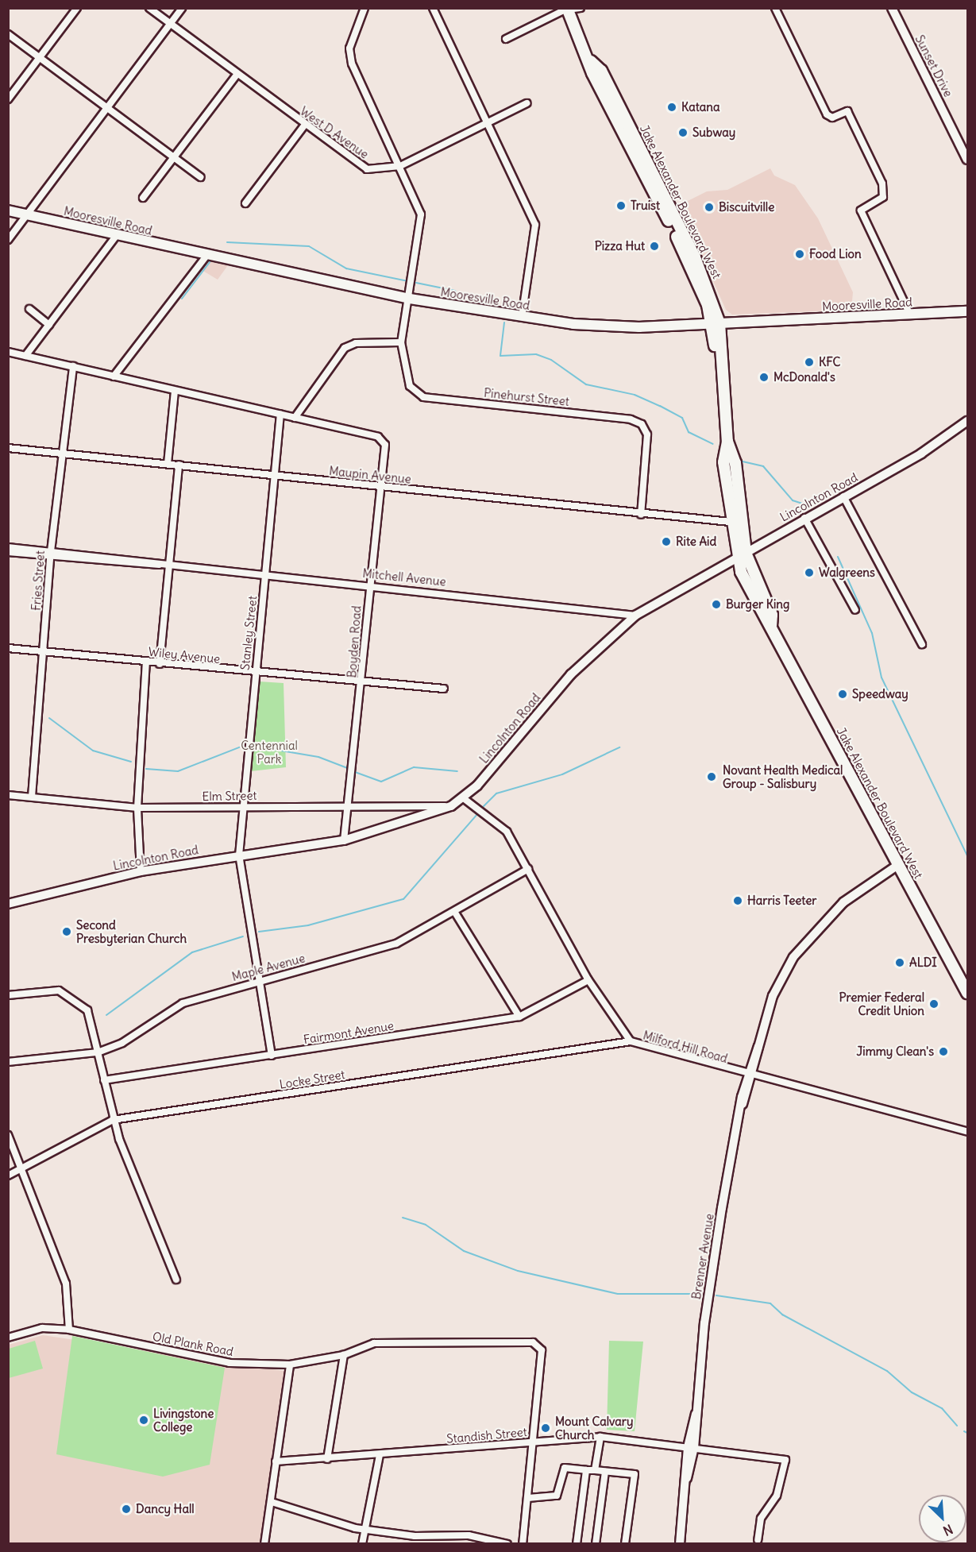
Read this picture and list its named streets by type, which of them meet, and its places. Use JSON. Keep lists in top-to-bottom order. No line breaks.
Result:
{"streets":{"highway":["Jake Alexander Boulevard West"],"main road":["Mooresville Road"],"street":["Sunset Drive","West D Avenue","Pinehurst Street","Maupin Avenue","Lincolnton Road","Mitchell Avenue","Fries Street","Stanley Street","Boyden Road","Wiley Avenue","Elm Street","Maple Avenue","Fairmont Avenue","Milford Hill Road","Locke Street","Brenner Avenue","Old Plank Road","Standish Street"]},"crossings":[["West D Avenue","Pinehurst Street"],["Jake Alexander Boulevard West","Mooresville Road"],["Jake Alexander Boulevard West","Maupin Avenue"],["Jake Alexander Boulevard West","Lincolnton Road"],["Jake Alexander Boulevard West","Brenner Avenue"],["Mooresville Road","Pinehurst Street"],["Pinehurst Street","Maupin Avenue"],["Maupin Avenue","Fries Street"],["Maupin Avenue","Stanley Street"],["Maupin Avenue","Boyden Road"],["Lincolnton Road","Mitchell Avenue"],["Lincolnton Road","Stanley Street"],["Lincolnton Road","Boyden Road"],["Lincolnton Road","Elm Street"],["Lincolnton Road","Milford Hill Road"],["Mitchell Avenue","Fries Street"],["Mitchell Avenue","Stanley Street"],["Mitchell Avenue","Boyden Road"],["Fries Street","Wiley Avenue"],["Fries Street","Elm Street"],["Stanley Street","Wiley Avenue"],["Stanley Street","Elm Street"],["Stanley Street","Maple Avenue"],["Stanley Street","Fairmont Avenue"],["Boyden Road","Wiley Avenue"],["Boyden Road","Elm Street"],["Maple Avenue","Milford Hill Road"],["Fairmont Avenue","Milford Hill Road"],["Milford Hill Road","Locke Street"],["Milford Hill Road","Brenner Avenue"],["Brenner Avenue","Standish Street"],["Old Plank Road","Standish Street"]],"parks":["Centennial Park"],"places":["Katana","Subway","Truist","Biscuitville","Pizza Hut","Food Lion","KFC","McDonald's","Rite Aid","Walgreens","Burger King","Speedway","Novant Health Medical Group - Salisbury","Harris Teeter","Second Presbyterian Church","ALDI","Premier Federal Credit Union","Jimmy Clean's","Livingstone College","Mount Calvary Church","Dancy Hall"],"north":"bottom right"}
